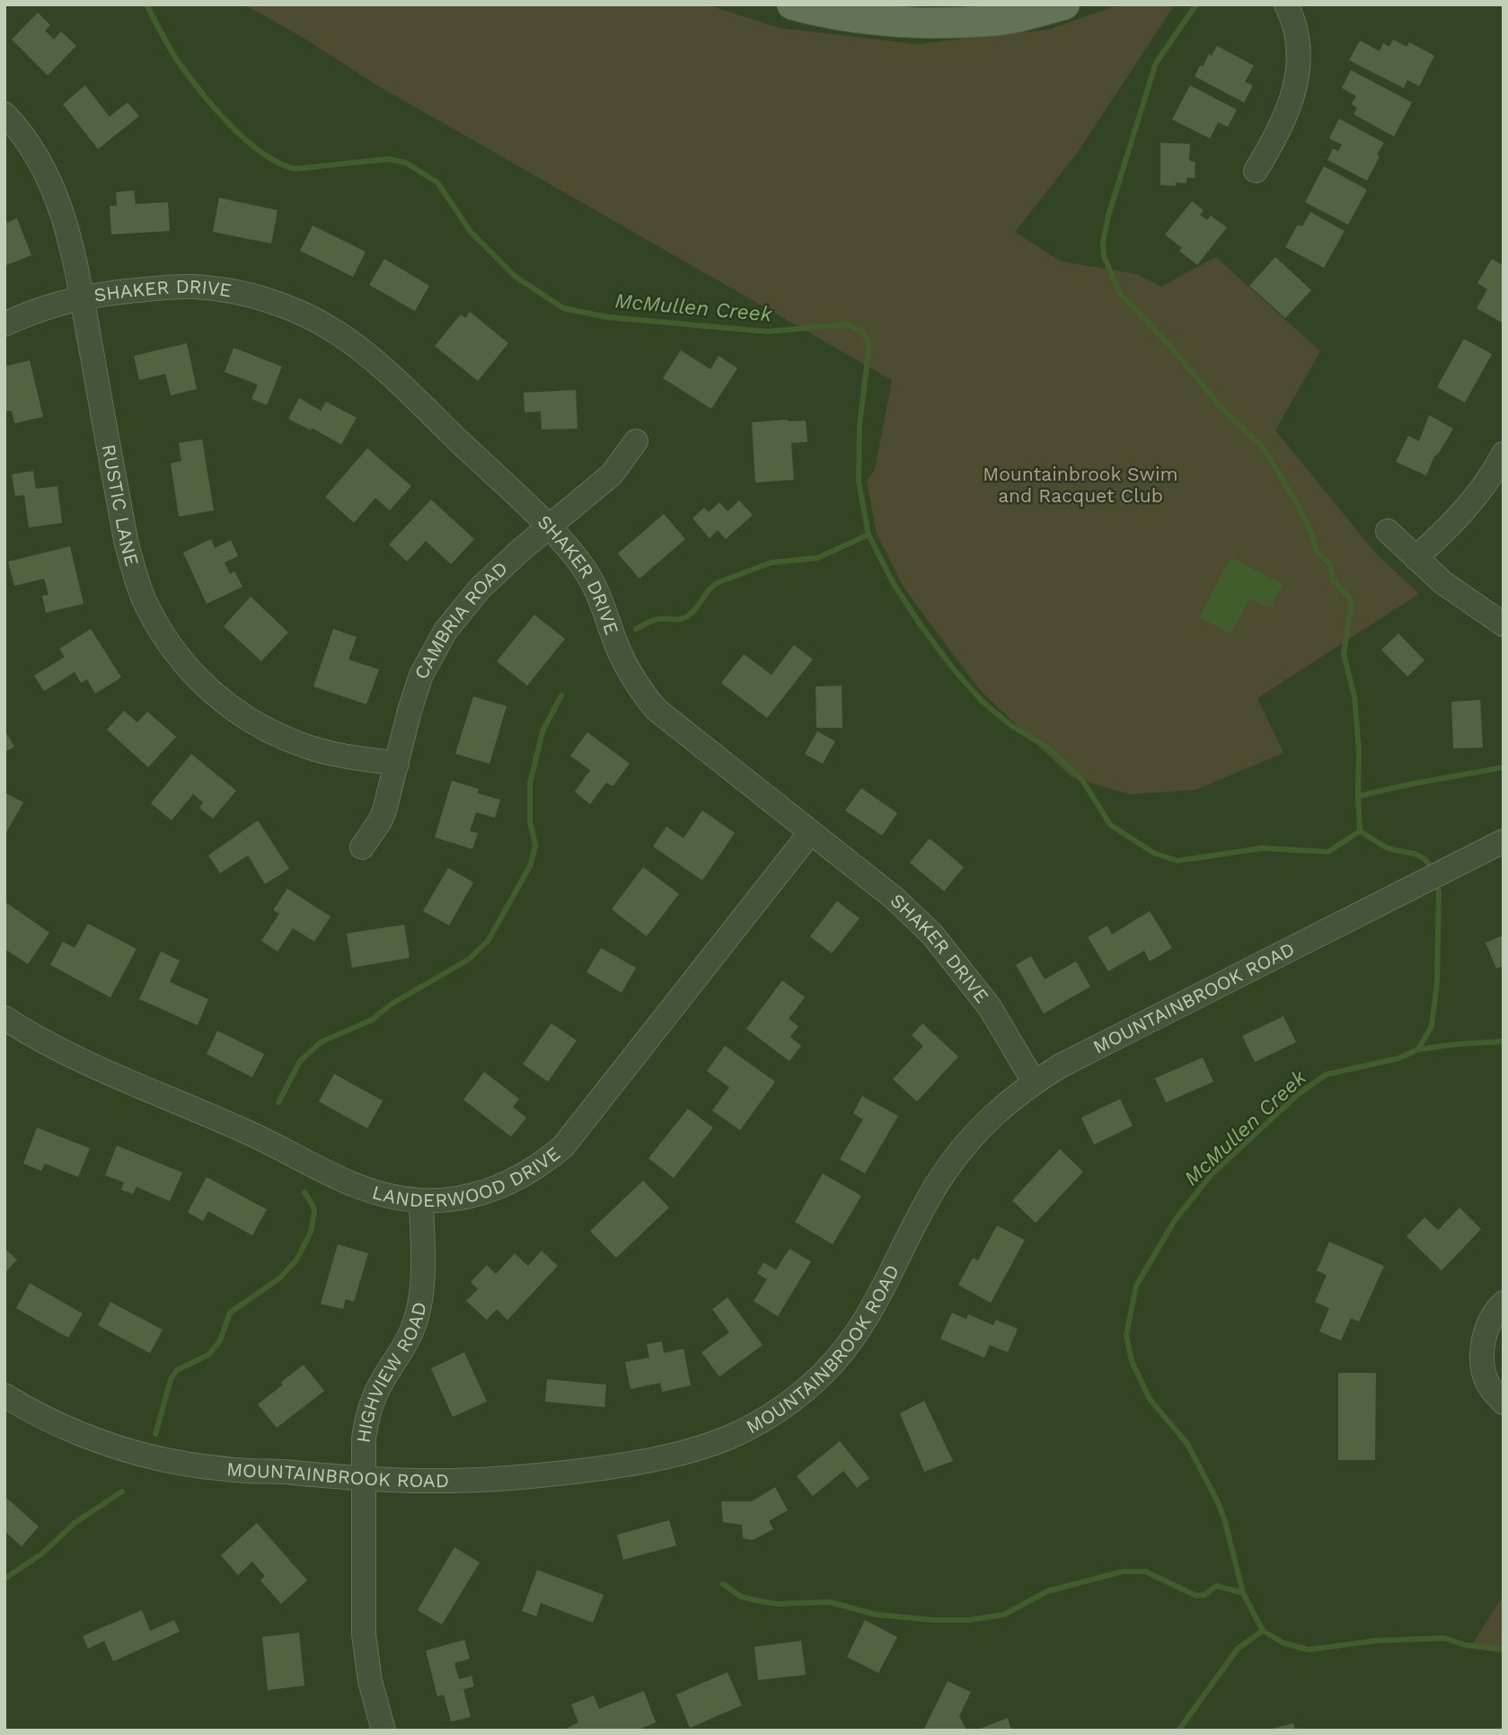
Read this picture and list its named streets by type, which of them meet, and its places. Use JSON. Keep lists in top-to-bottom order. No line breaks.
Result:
{"streets":{"street":["SHAKER DRIVE","RUSTIC LANE","CAMBRIA ROAD","MOUNTAINBROOK ROAD","LANDERWOOD DRIVE","HIGHVIEW ROAD"]},"crossings":[["SHAKER DRIVE","RUSTIC LANE"],["SHAKER DRIVE","CAMBRIA ROAD"],["SHAKER DRIVE","MOUNTAINBROOK ROAD"],["SHAKER DRIVE","LANDERWOOD DRIVE"],["RUSTIC LANE","CAMBRIA ROAD"],["MOUNTAINBROOK ROAD","HIGHVIEW ROAD"],["LANDERWOOD DRIVE","HIGHVIEW ROAD"]],"water":["McMullen Creek"],"parks":["Mountainbrook Swim and Racquet Club"]}
